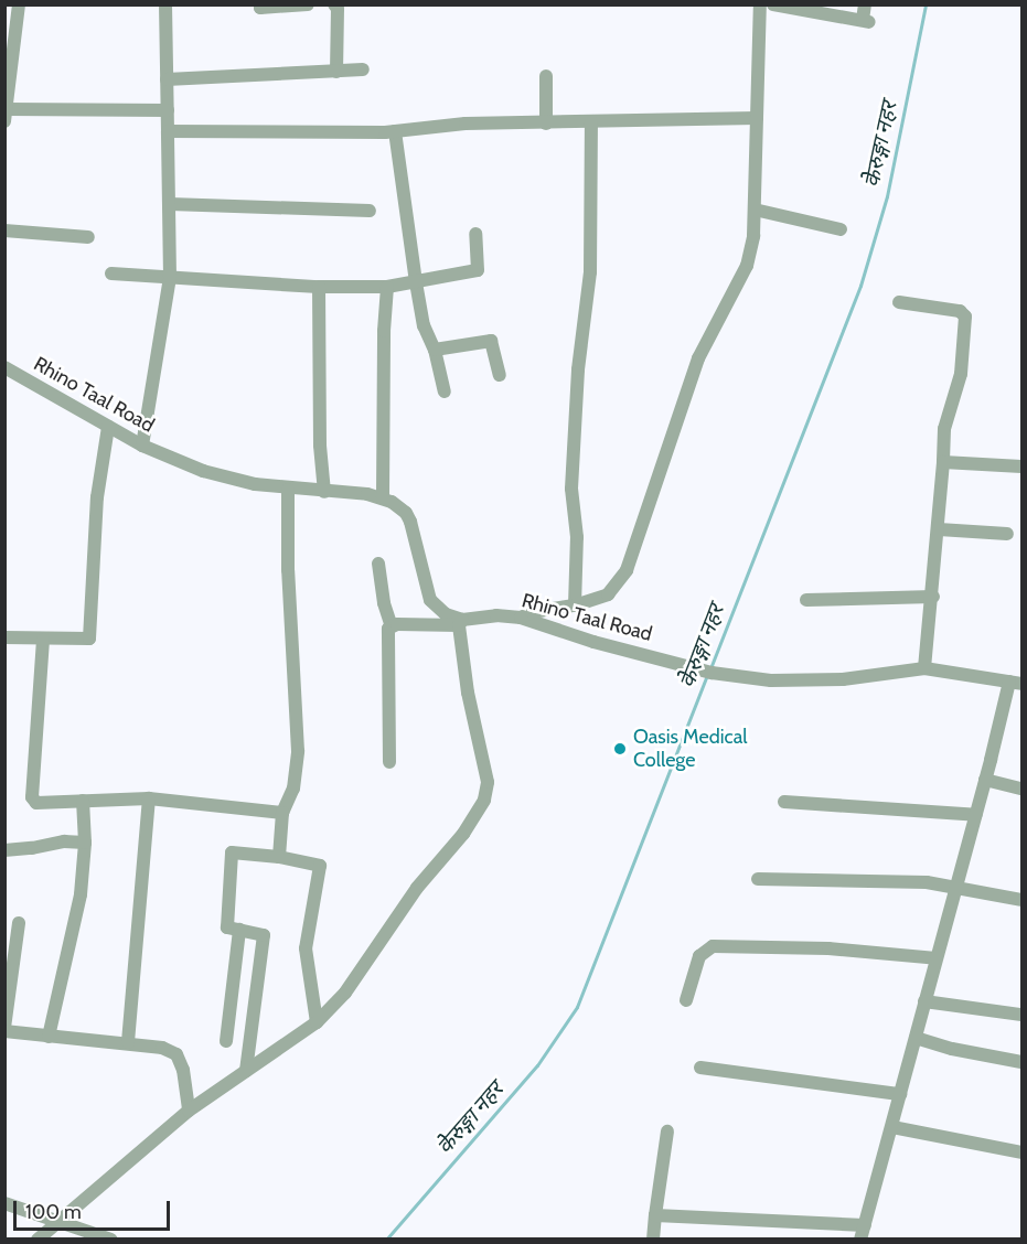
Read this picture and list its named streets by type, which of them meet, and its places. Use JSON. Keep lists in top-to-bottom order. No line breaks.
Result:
{"streets":{"street":["Rhino Taal Road"]},"water":["केेरुङ्गा नहर"],"places":["Oasis Medical College"],"scale_bar":"100 m"}
